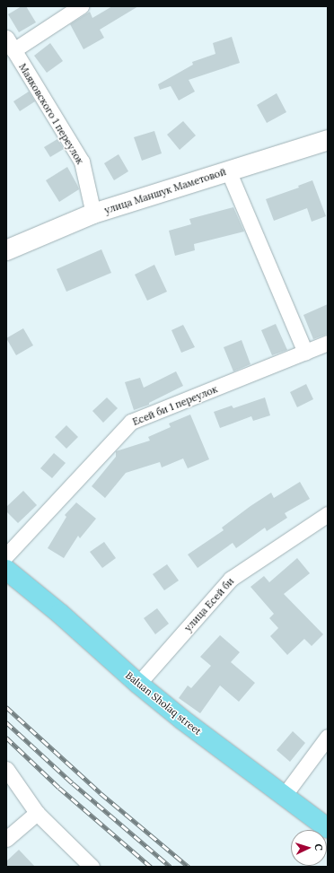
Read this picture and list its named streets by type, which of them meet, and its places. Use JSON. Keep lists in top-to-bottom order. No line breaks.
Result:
{"streets":{"main road":["Baluan Sholaq street"],"street":["Маяковского 1 переулок","улица Маншук Маметовой","Есей би 1 переулок","улица Есей би"]},"crossings":[["Маяковского 1 переулок","улица Маншук Маметовой"],["улица Есей би","Baluan Sholaq street"]],"north":"right"}
